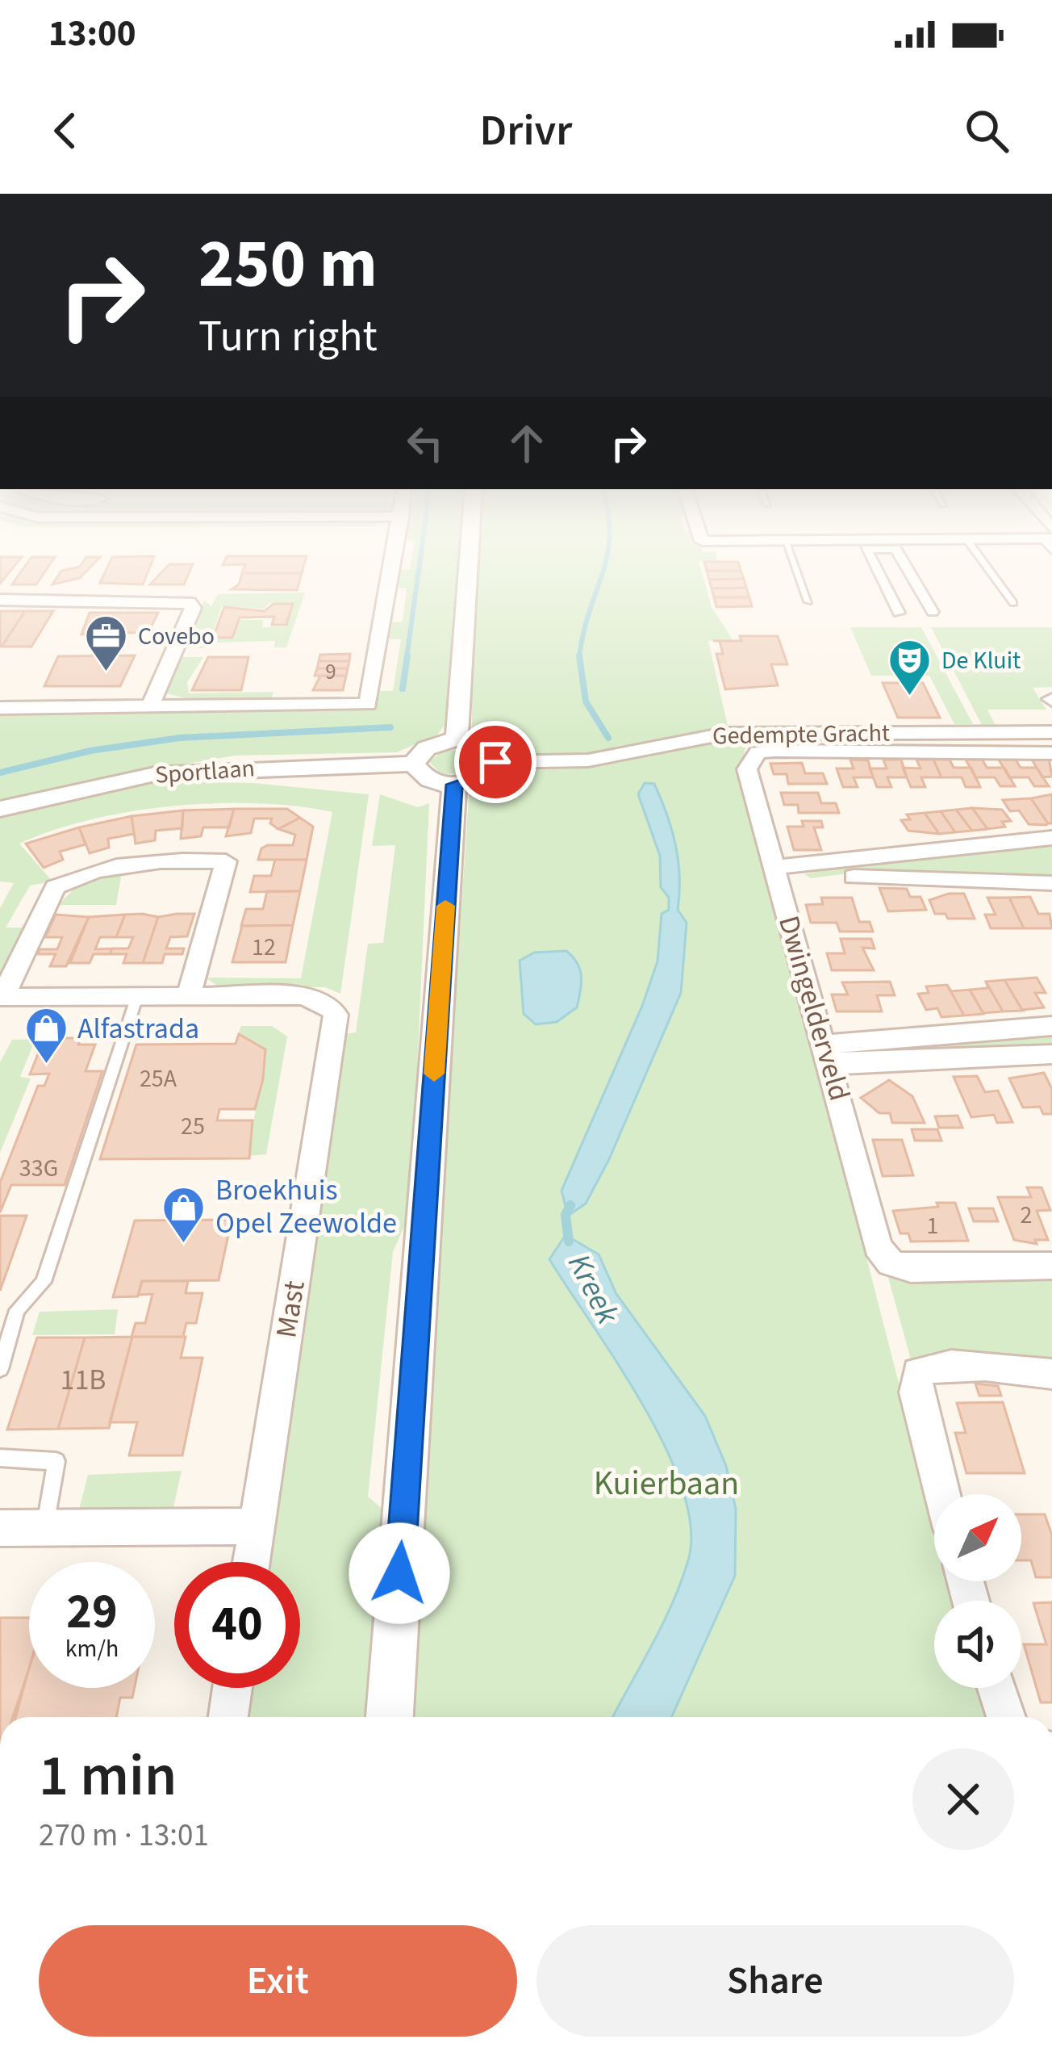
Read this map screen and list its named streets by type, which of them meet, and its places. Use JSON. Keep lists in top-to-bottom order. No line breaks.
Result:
{"streets":{"street":["Gedempte Gracht","Sportlaan","Dwingelderveld","Mast"]},"water":["Kreek"],"parks":["Kuierbaan"],"places":{"office":["Covebo"],"theatre":["De Kluit"],"shop":["Alfastrada","Broekhuis Opel Zeewolde"]},"house_numbers":["9","12","25A","25","33G","2","1","11B"],"north":"top right","page":{"status":"13:00","header":"Drivr","turn":["250 m","Turn right"],"speed":"29 km/h","limit":"40","heading":["1 min","270 m · 13:01"],"buttons":["Exit","Share"]}}
